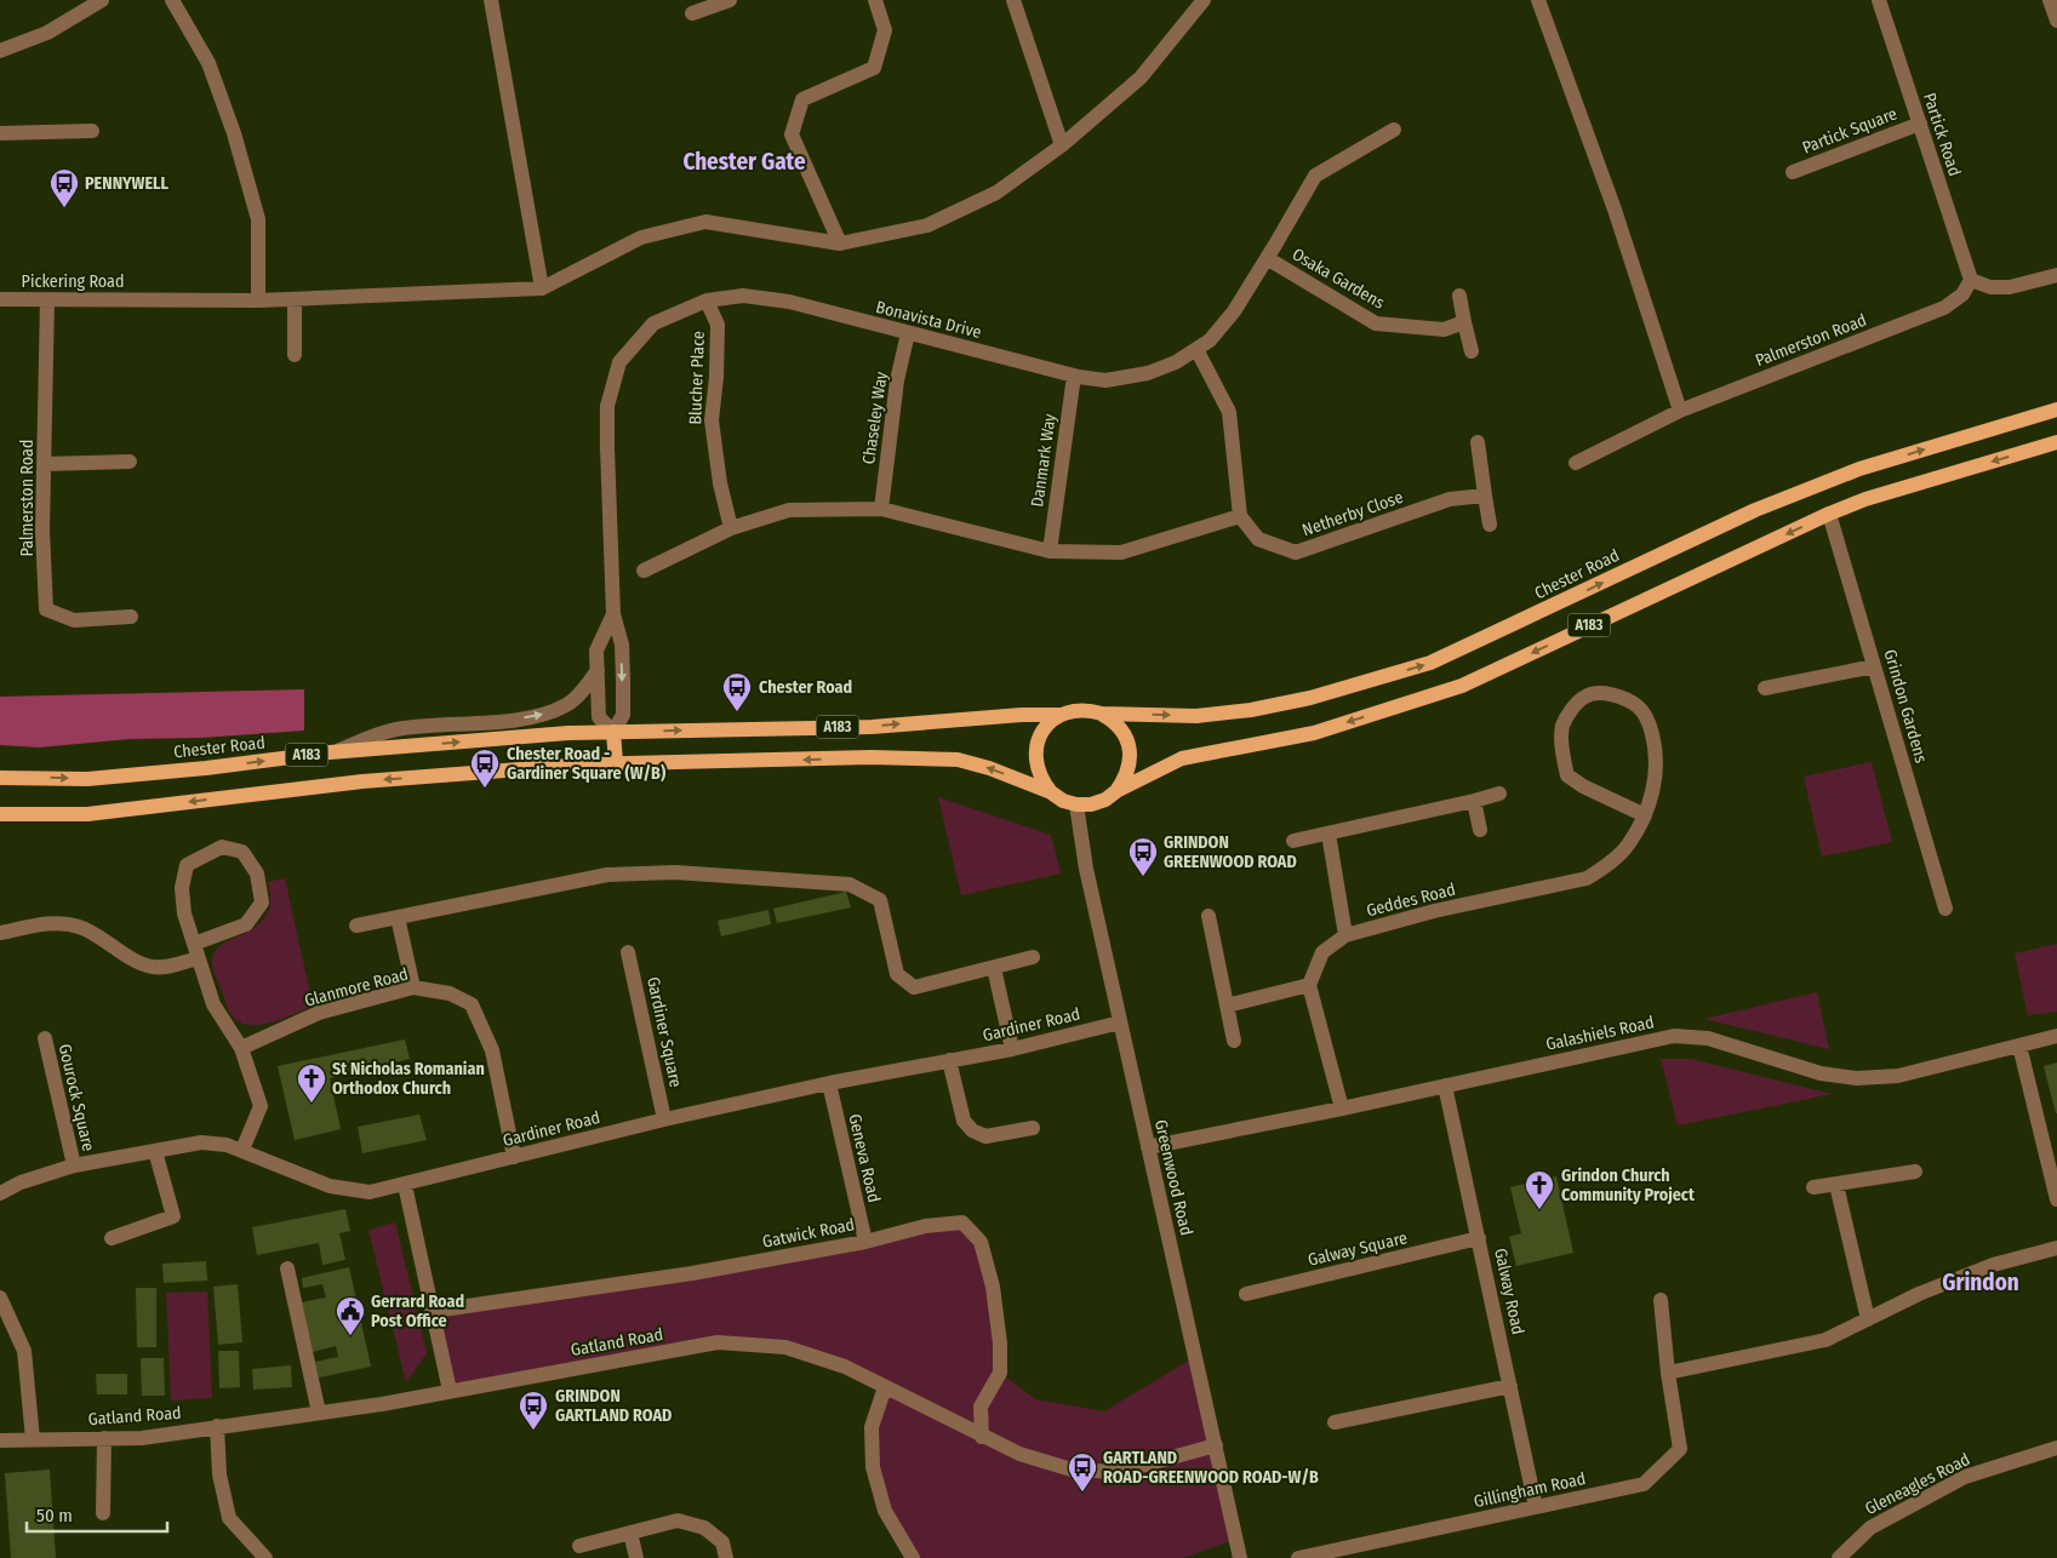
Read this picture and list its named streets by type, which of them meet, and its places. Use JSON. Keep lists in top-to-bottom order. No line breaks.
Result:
{"streets":{"main road":["Chester Road","A183"],"street":["Partick Square","Partick Road","Osaka Gardens","Pickering Road","Bonavista Drive","Palmerston Road","Blucher Place","Chaseley Way","Danmark Way","Netherby Close","Grindon Gardens","Geddes Road","Glanmore Road","Gardiner Road","Gardiner Square","Galashiels Road","Gourock Square","Geneva Road","Greenwood Road","Gatwick Road","Galway Square","Galway Road","Gatland Road","Gleneagles Road","Gillingham Road"]},"crossings":[["Partick Square","Partick Road"],["Partick Road","Palmerston Road"],["Osaka Gardens","Bonavista Drive"],["Pickering Road","Palmerston Road"],["Bonavista Drive","Blucher Place"],["Bonavista Drive","Chaseley Way"],["Bonavista Drive","Danmark Way"],["Bonavista Drive","Chester Road"],["Chester Road","A183"],["Chester Road","Greenwood Road"],["A183","Grindon Gardens"],["A183","Greenwood Road"],["Glanmore Road","Gardiner Road"],["Gardiner Road","Gardiner Square"],["Gardiner Road","Gourock Square"],["Gardiner Road","Geneva Road"],["Gardiner Road","Greenwood Road"],["Galashiels Road","Greenwood Road"],["Galashiels Road","Galway Road"],["Geneva Road","Gatwick Road"],["Greenwood Road","Gatland Road"],["Gatwick Road","Gatland Road"],["Galway Square","Galway Road"],["Galway Road","Gillingham Road"]],"districts":["Chester Gate","Grindon"],"places":{"bus stop":["PENNYWELL","Chester Road","Chester Road - Gardiner Square (W/B)","GRINDON GREENWOOD ROAD","GRINDON GARTLAND ROAD","GARTLAND ROAD-GREENWOOD ROAD-W/B"],"church":["St Nicholas Romanian Orthodox Church","Grindon Church Community Project"],"public building":["Gerrard Road Post Office"]},"scale_bar":"50 m"}
